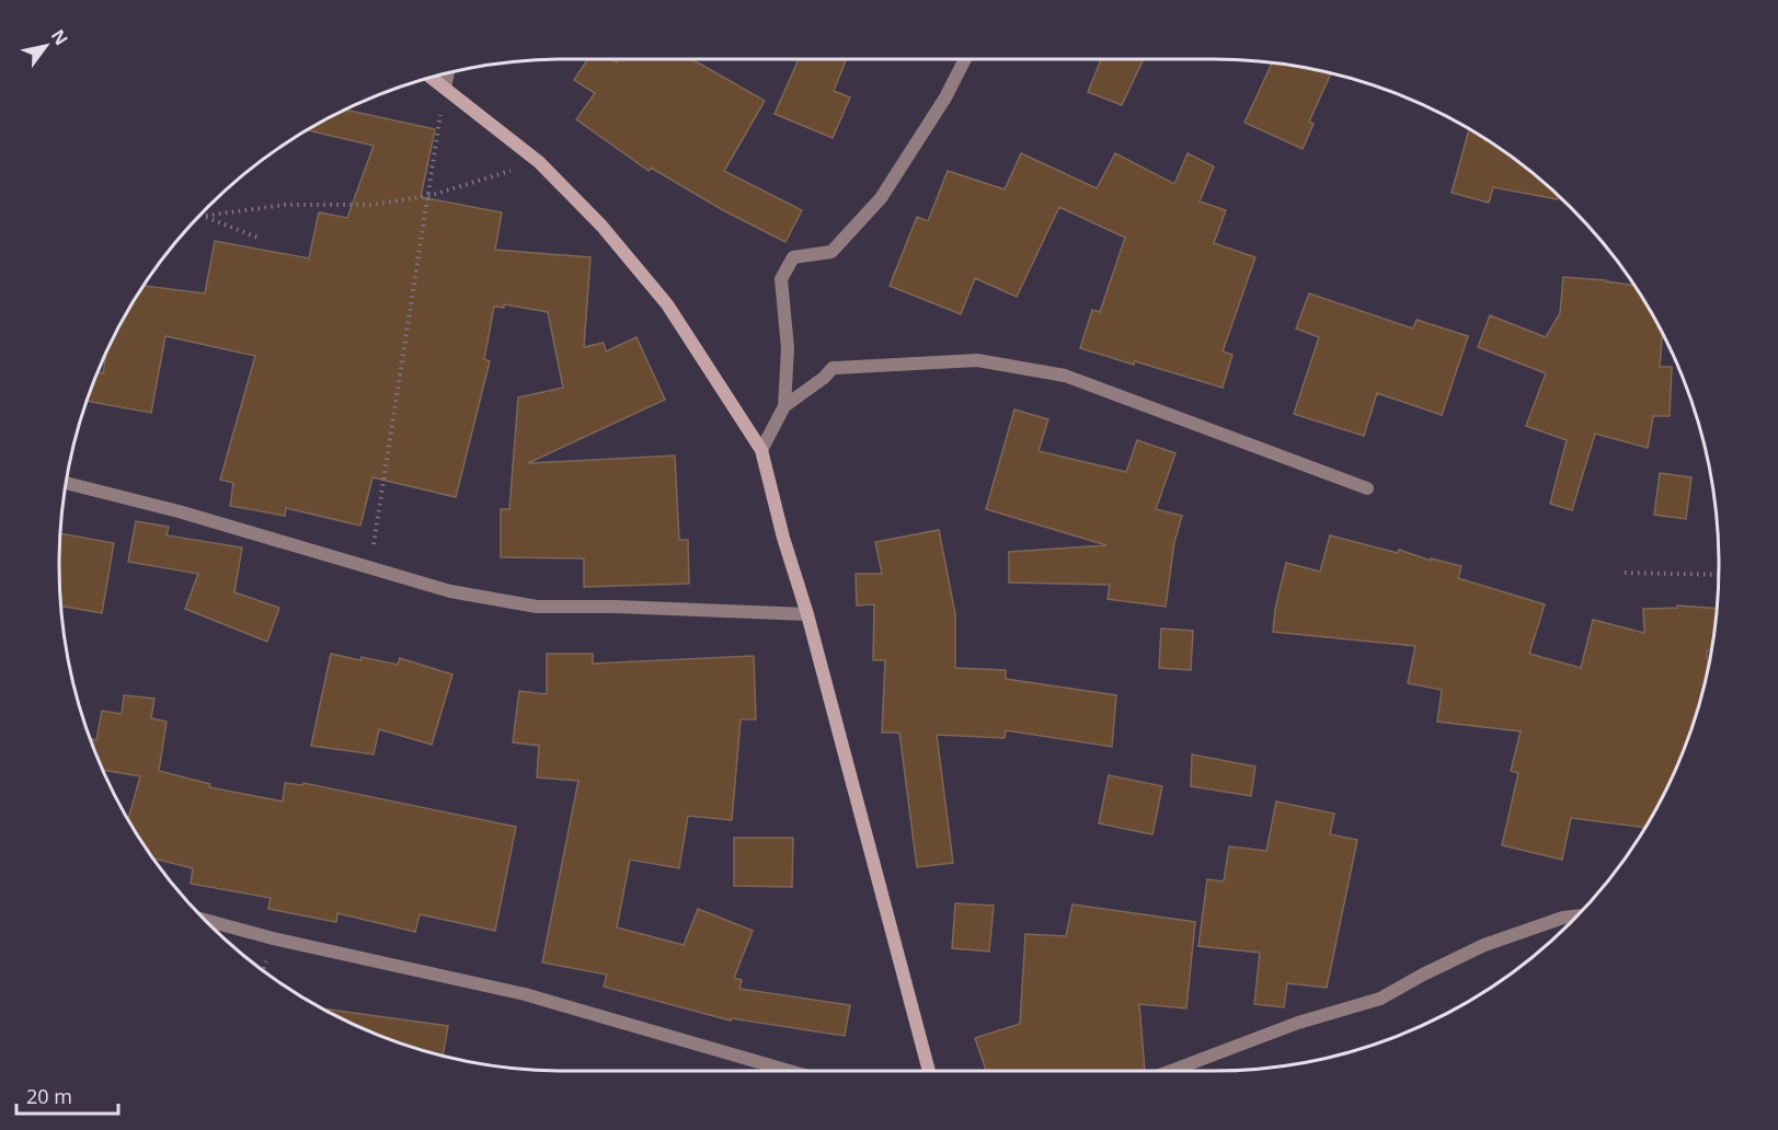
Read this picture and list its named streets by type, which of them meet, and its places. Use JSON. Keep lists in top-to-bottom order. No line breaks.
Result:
{"scale_bar":"20 m","north":"top right"}
